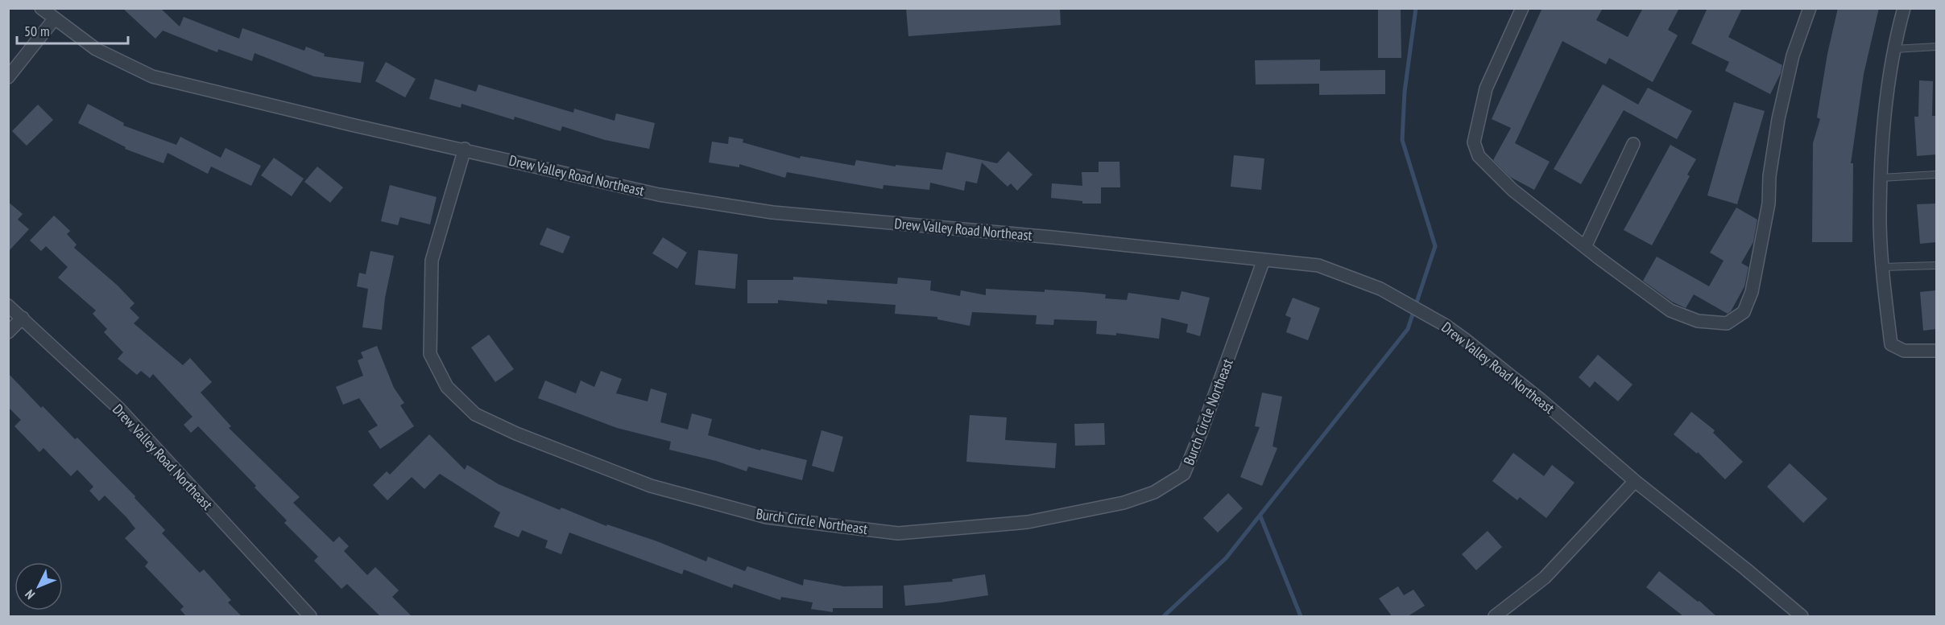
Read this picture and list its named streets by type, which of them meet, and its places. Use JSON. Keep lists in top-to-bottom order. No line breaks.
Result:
{"streets":{"street":["Drew Valley Road Northeast","Burch Circle Northeast"]},"crossings":[["Drew Valley Road Northeast","Burch Circle Northeast"]],"scale_bar":"50 m","north":"bottom left"}
